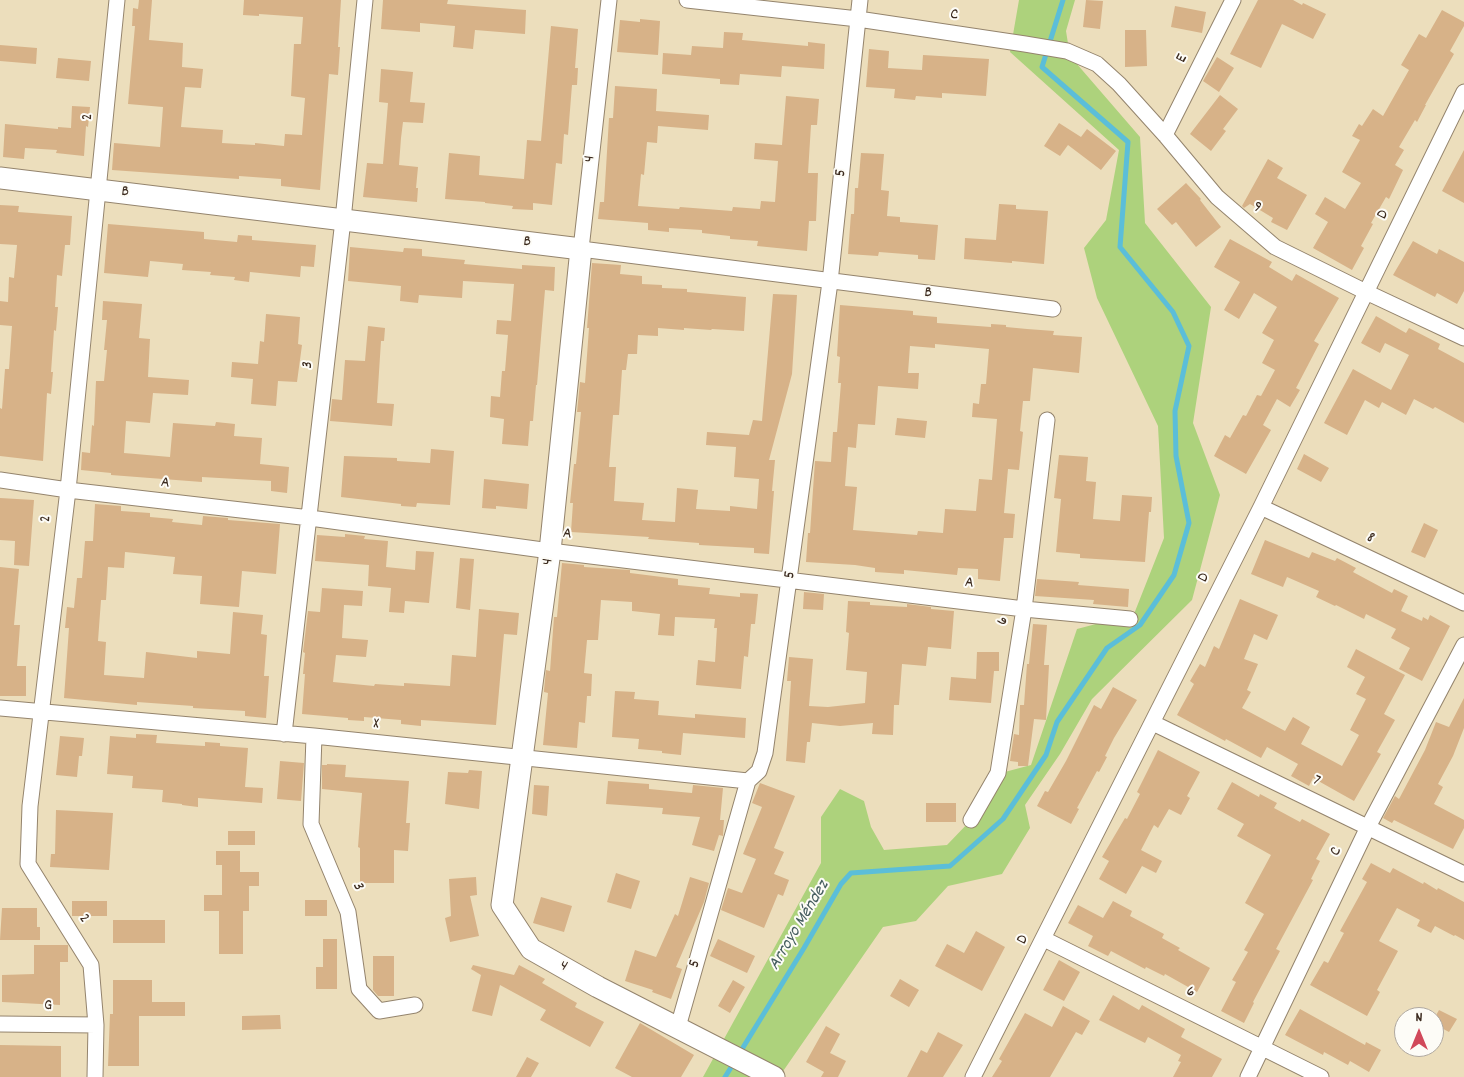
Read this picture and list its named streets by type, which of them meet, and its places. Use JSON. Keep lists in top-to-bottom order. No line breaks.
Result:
{"streets":{"street":["C","E","2","4","5","B","9","D","3","A","8","6","X","7","G"]},"crossings":[["C","5"],["C","9"],["C","6"],["C","7"],["E","9"],["2","B"],["2","A"],["2","X"],["2","G"],["4","5"],["4","B"],["4","A"],["4","X"],["5","B"],["5","A"],["5","X"],["B","3"],["9","D"],["D","8"],["D","6"],["D","7"],["3","A"],["3","X"],["A","6"]],"water":["Arroyo Méndez"],"north":"top"}
